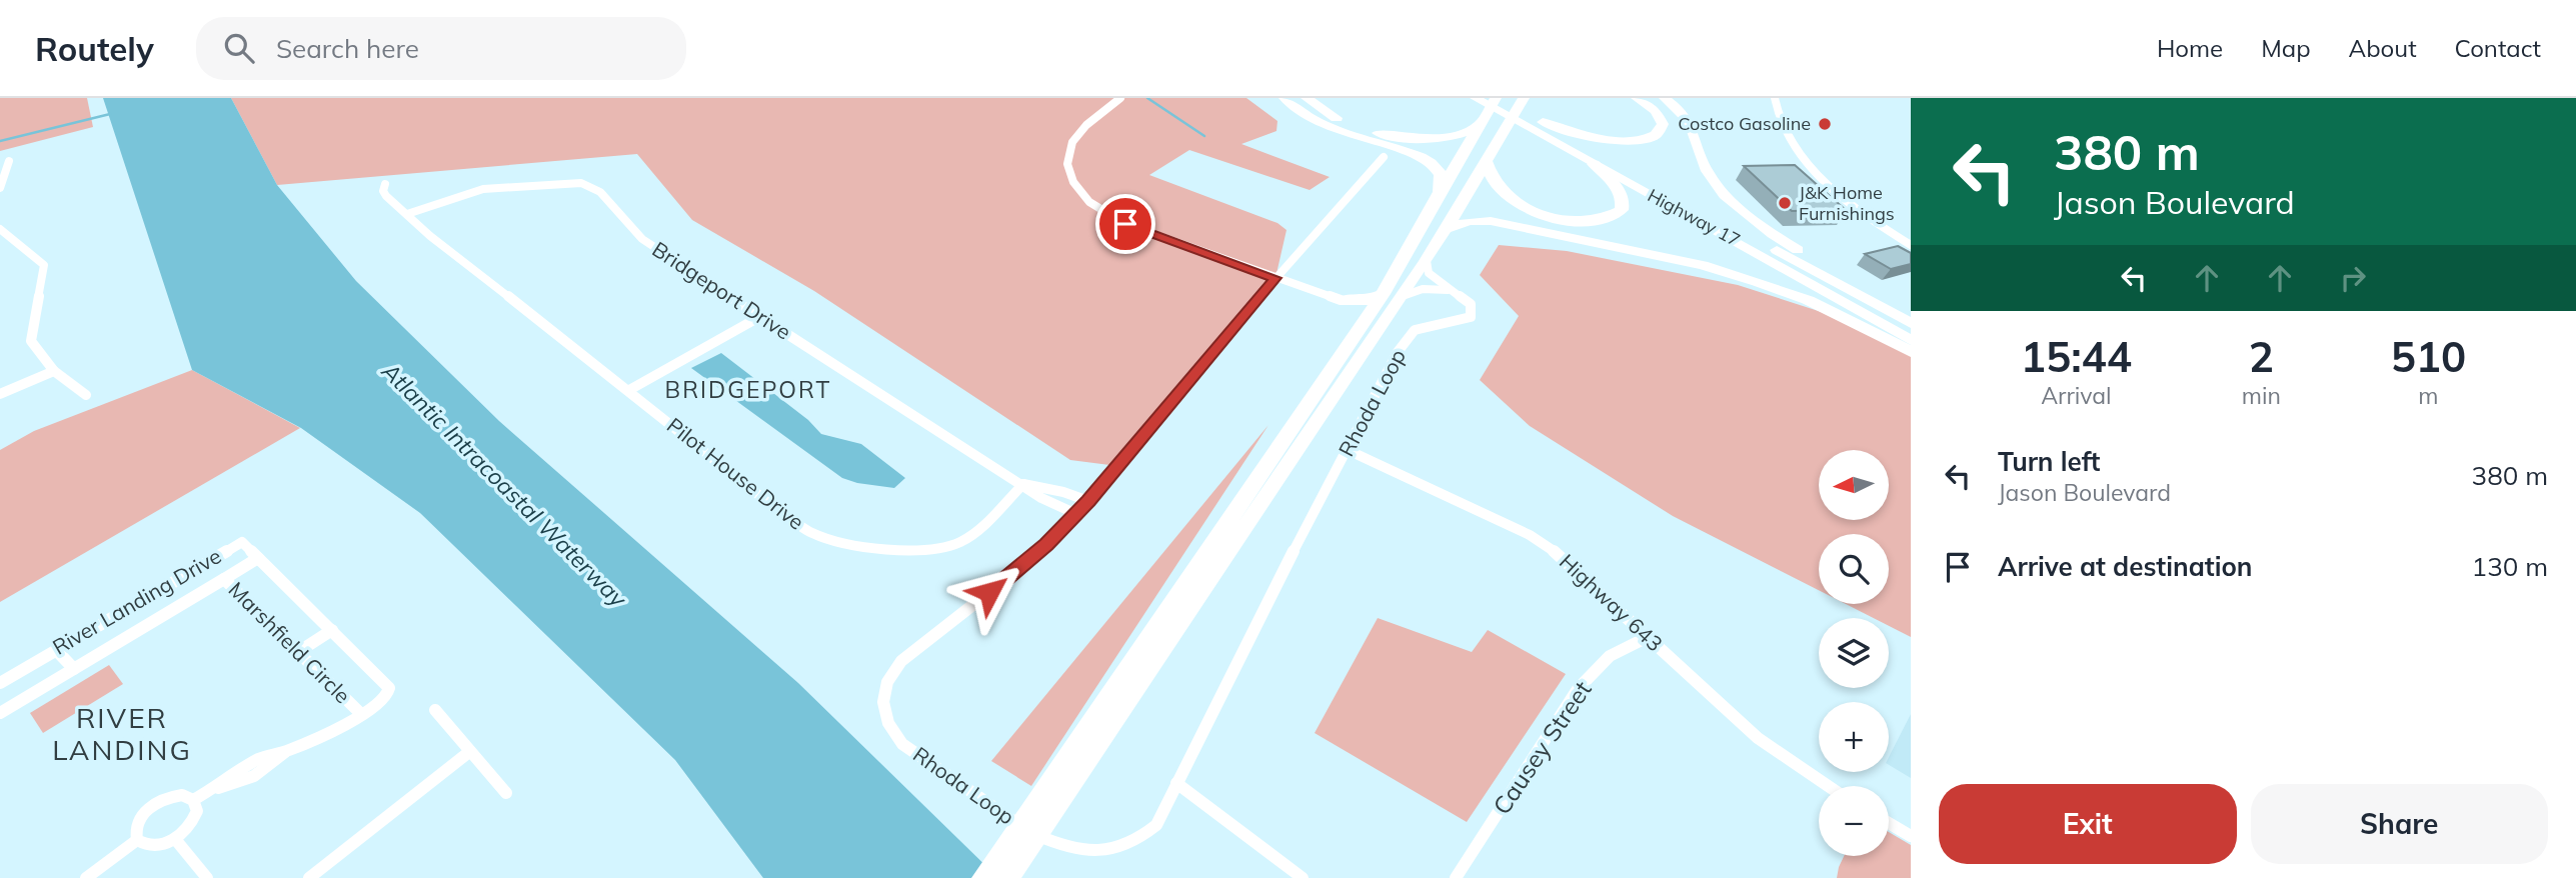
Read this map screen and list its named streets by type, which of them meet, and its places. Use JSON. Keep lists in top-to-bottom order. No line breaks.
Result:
{"streets":{"highway":["Highway 17"],"street":["Bridgeport Drive","Rhoda Loop","Pilot House Drive","River Landing Drive","Highway 643","Marshfield Circle","Causey Street"]},"crossings":[["Bridgeport Drive","Rhoda Loop"],["Bridgeport Drive","Pilot House Drive"],["Rhoda Loop","Highway 643"],["River Landing Drive","Marshfield Circle"],["Highway 643","Causey Street"]],"districts":["BRIDGEPORT","RIVER LANDING"],"water":["Atlantic Intracoastal Waterway"],"places":["Costco Gasoline","J&K Home Furnishings"],"north":"left","page":{"header":"Routely","search":"Search here","nav":["Home","Map","About","Contact"],"turn":["380 m","Jason Boulevard"],"eta":["15:44","Arrival","2","min","510","m"],"list":[{"name":"Turn left","note":"Jason Boulevard","value":"380 m"},{"name":"Arrive at destination","value":"130 m"}],"map_buttons":["+","−"],"buttons":["Exit","Share"]}}
